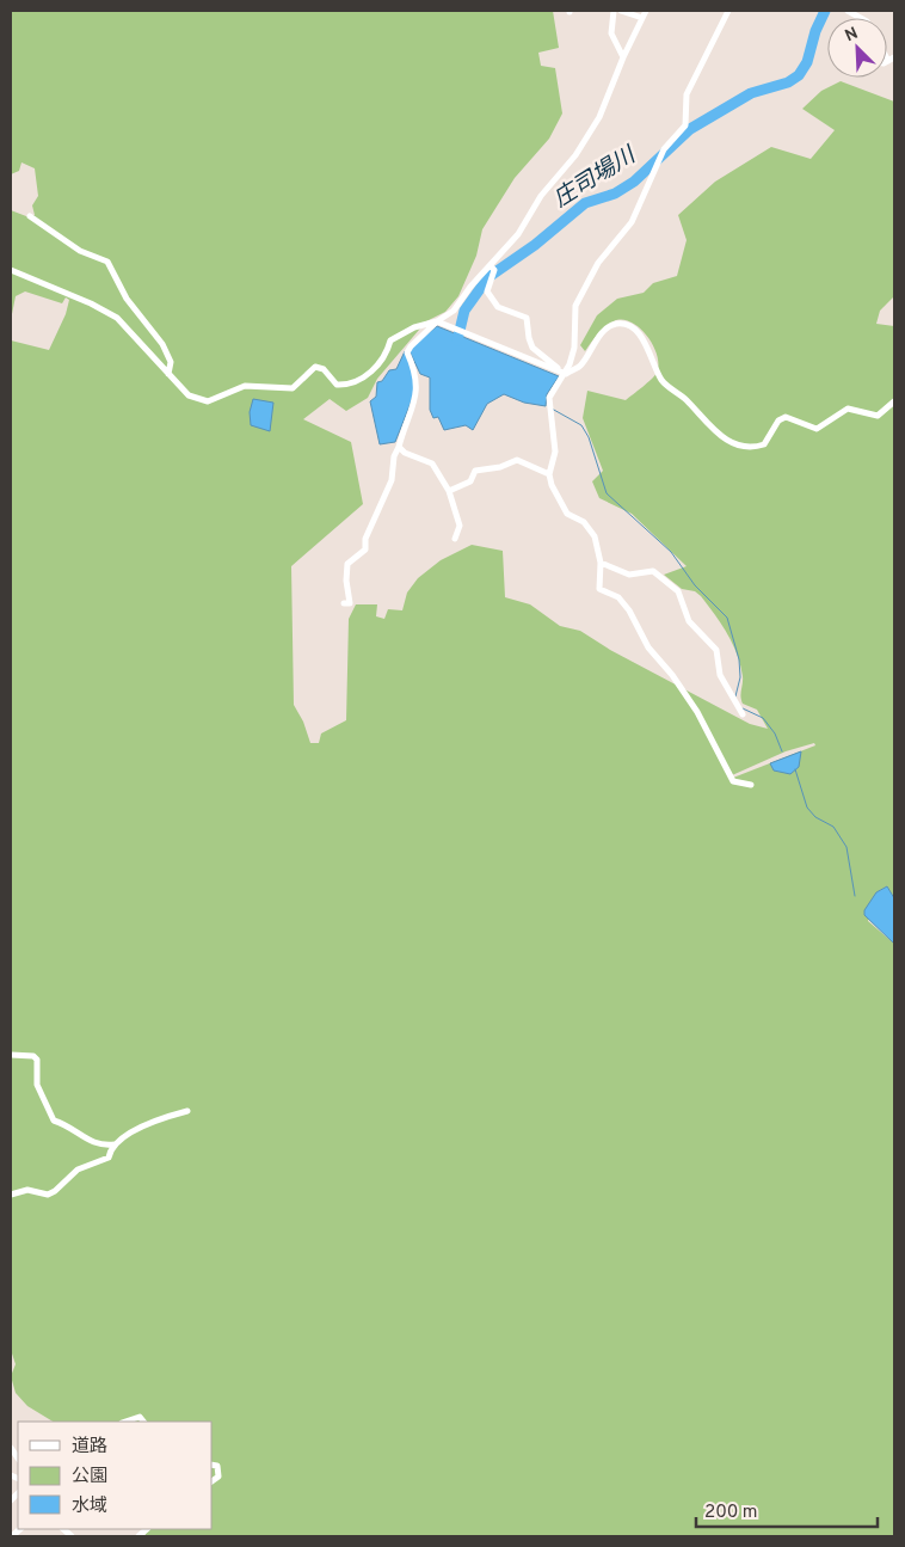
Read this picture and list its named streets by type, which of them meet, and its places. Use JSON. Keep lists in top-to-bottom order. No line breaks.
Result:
{"water":["庄司場川"],"legend":["道路","公園","水域"],"scale_bar":"200 m","north":"top left"}
